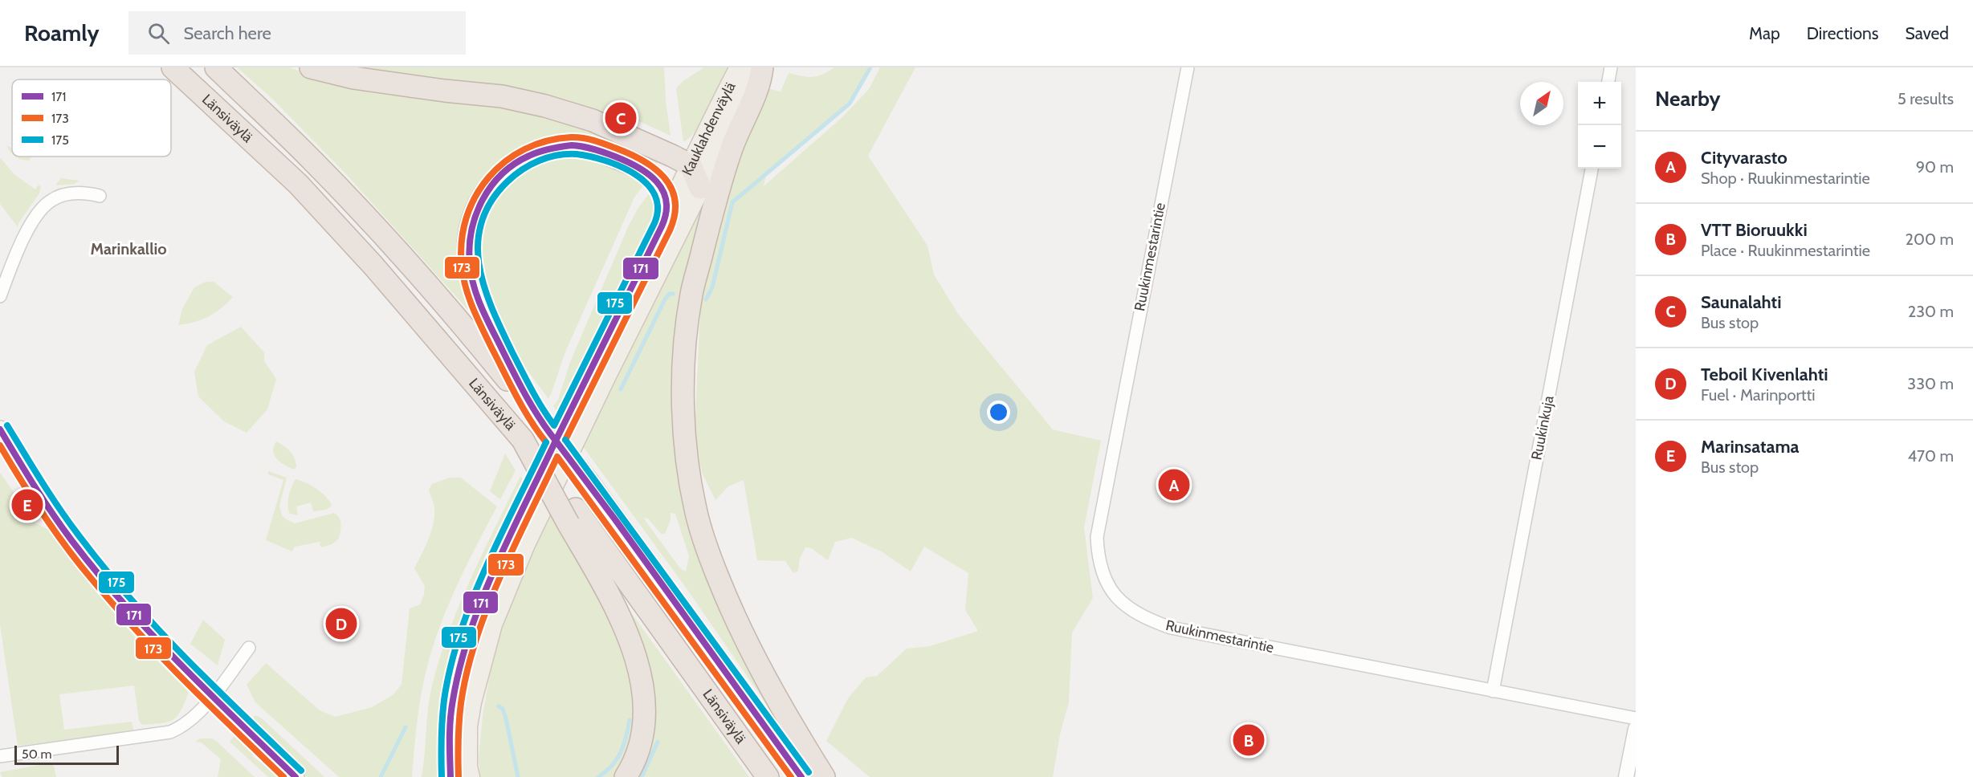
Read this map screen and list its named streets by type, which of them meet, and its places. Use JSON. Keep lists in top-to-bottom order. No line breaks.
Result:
{"streets":{"highway":["Länsiväylä"],"main road":["Kauklahdenväylä"],"street":["Ruukinmestarintie","Ruukinkuja"]},"crossings":[["Ruukinmestarintie","Ruukinkuja"]],"districts":["Marinkallio"],"lines":["transit line 173","transit line 171","transit line 175"],"legend":["171","173","175"],"scale_bar":"50 m","north":"top right","page":{"header":"Roamly","search":"Search here","nav":["Map","Directions","Saved"],"heading":["Nearby","5 results"],"map_buttons":["+","−"],"pins":["C","A","E","D","B"],"list":[{"mark":"A","name":"Cityvarasto","note":"Shop · Ruukinmestarintie","value":"90 m"},{"mark":"B","name":"VTT Bioruukki","note":"Place · Ruukinmestarintie","value":"200 m"},{"mark":"C","name":"Saunalahti","note":"Bus stop","value":"230 m"},{"mark":"D","name":"Teboil Kivenlahti","note":"Fuel · Marinportti","value":"330 m"},{"mark":"E","name":"Marinsatama","note":"Bus stop","value":"470 m"}],"scale":"50 m"}}
